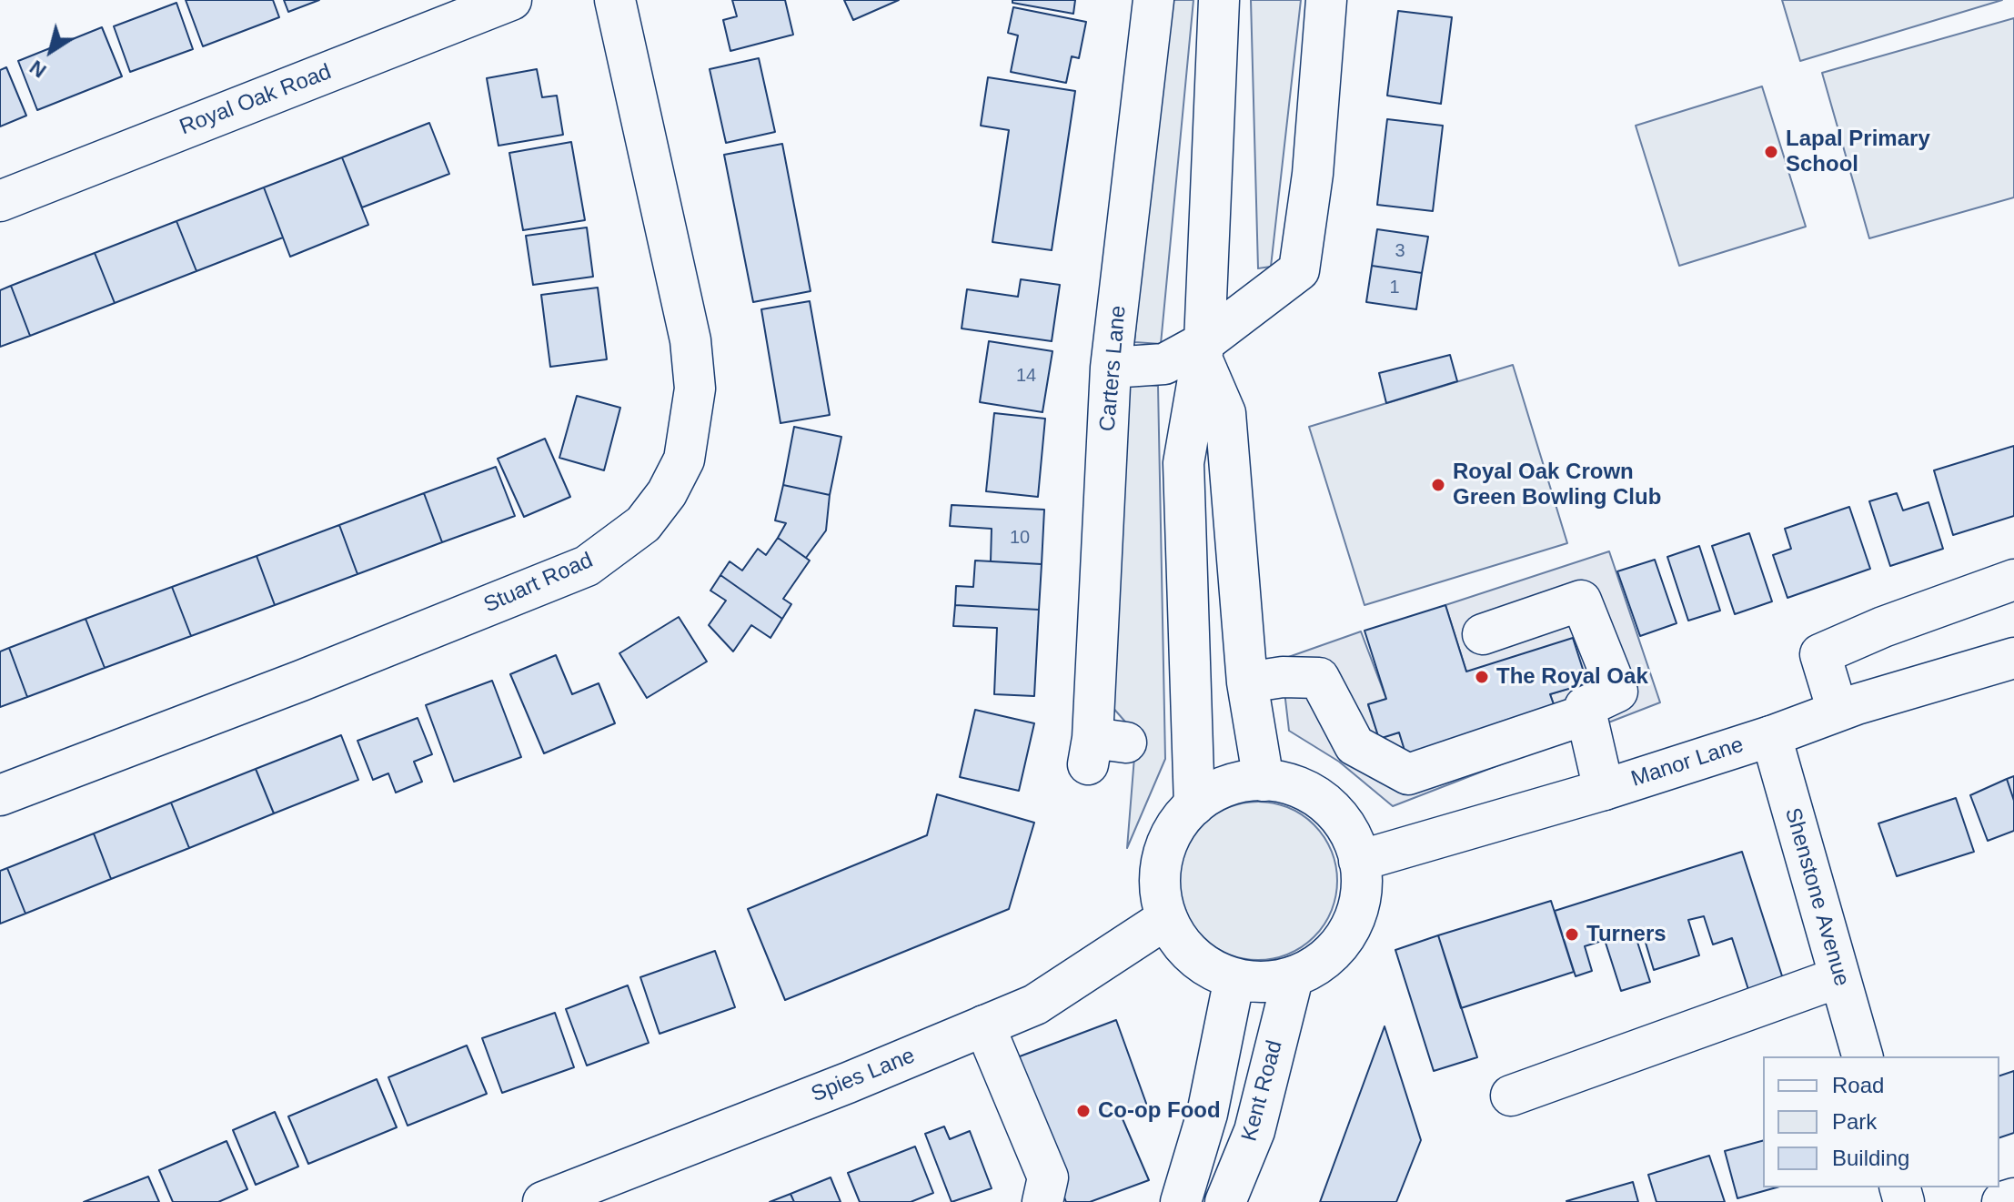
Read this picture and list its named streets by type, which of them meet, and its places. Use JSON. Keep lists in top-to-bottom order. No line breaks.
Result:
{"streets":{"street":["Royal Oak Road","Carters Lane","Stuart Road","Manor Lane","Shenstone Avenue","Spies Lane","Kent Road"]},"crossings":[["Manor Lane","Shenstone Avenue"],["Manor Lane","Spies Lane"],["Manor Lane","Kent Road"],["Spies Lane","Kent Road"]],"places":["Lapal Primary School","Royal Oak Crown Green Bowling Club","The Royal Oak","Turners","Co-op Food"],"house_numbers":["3","1","14","10"],"legend":["Road","Park","Building"],"north":"bottom left"}
